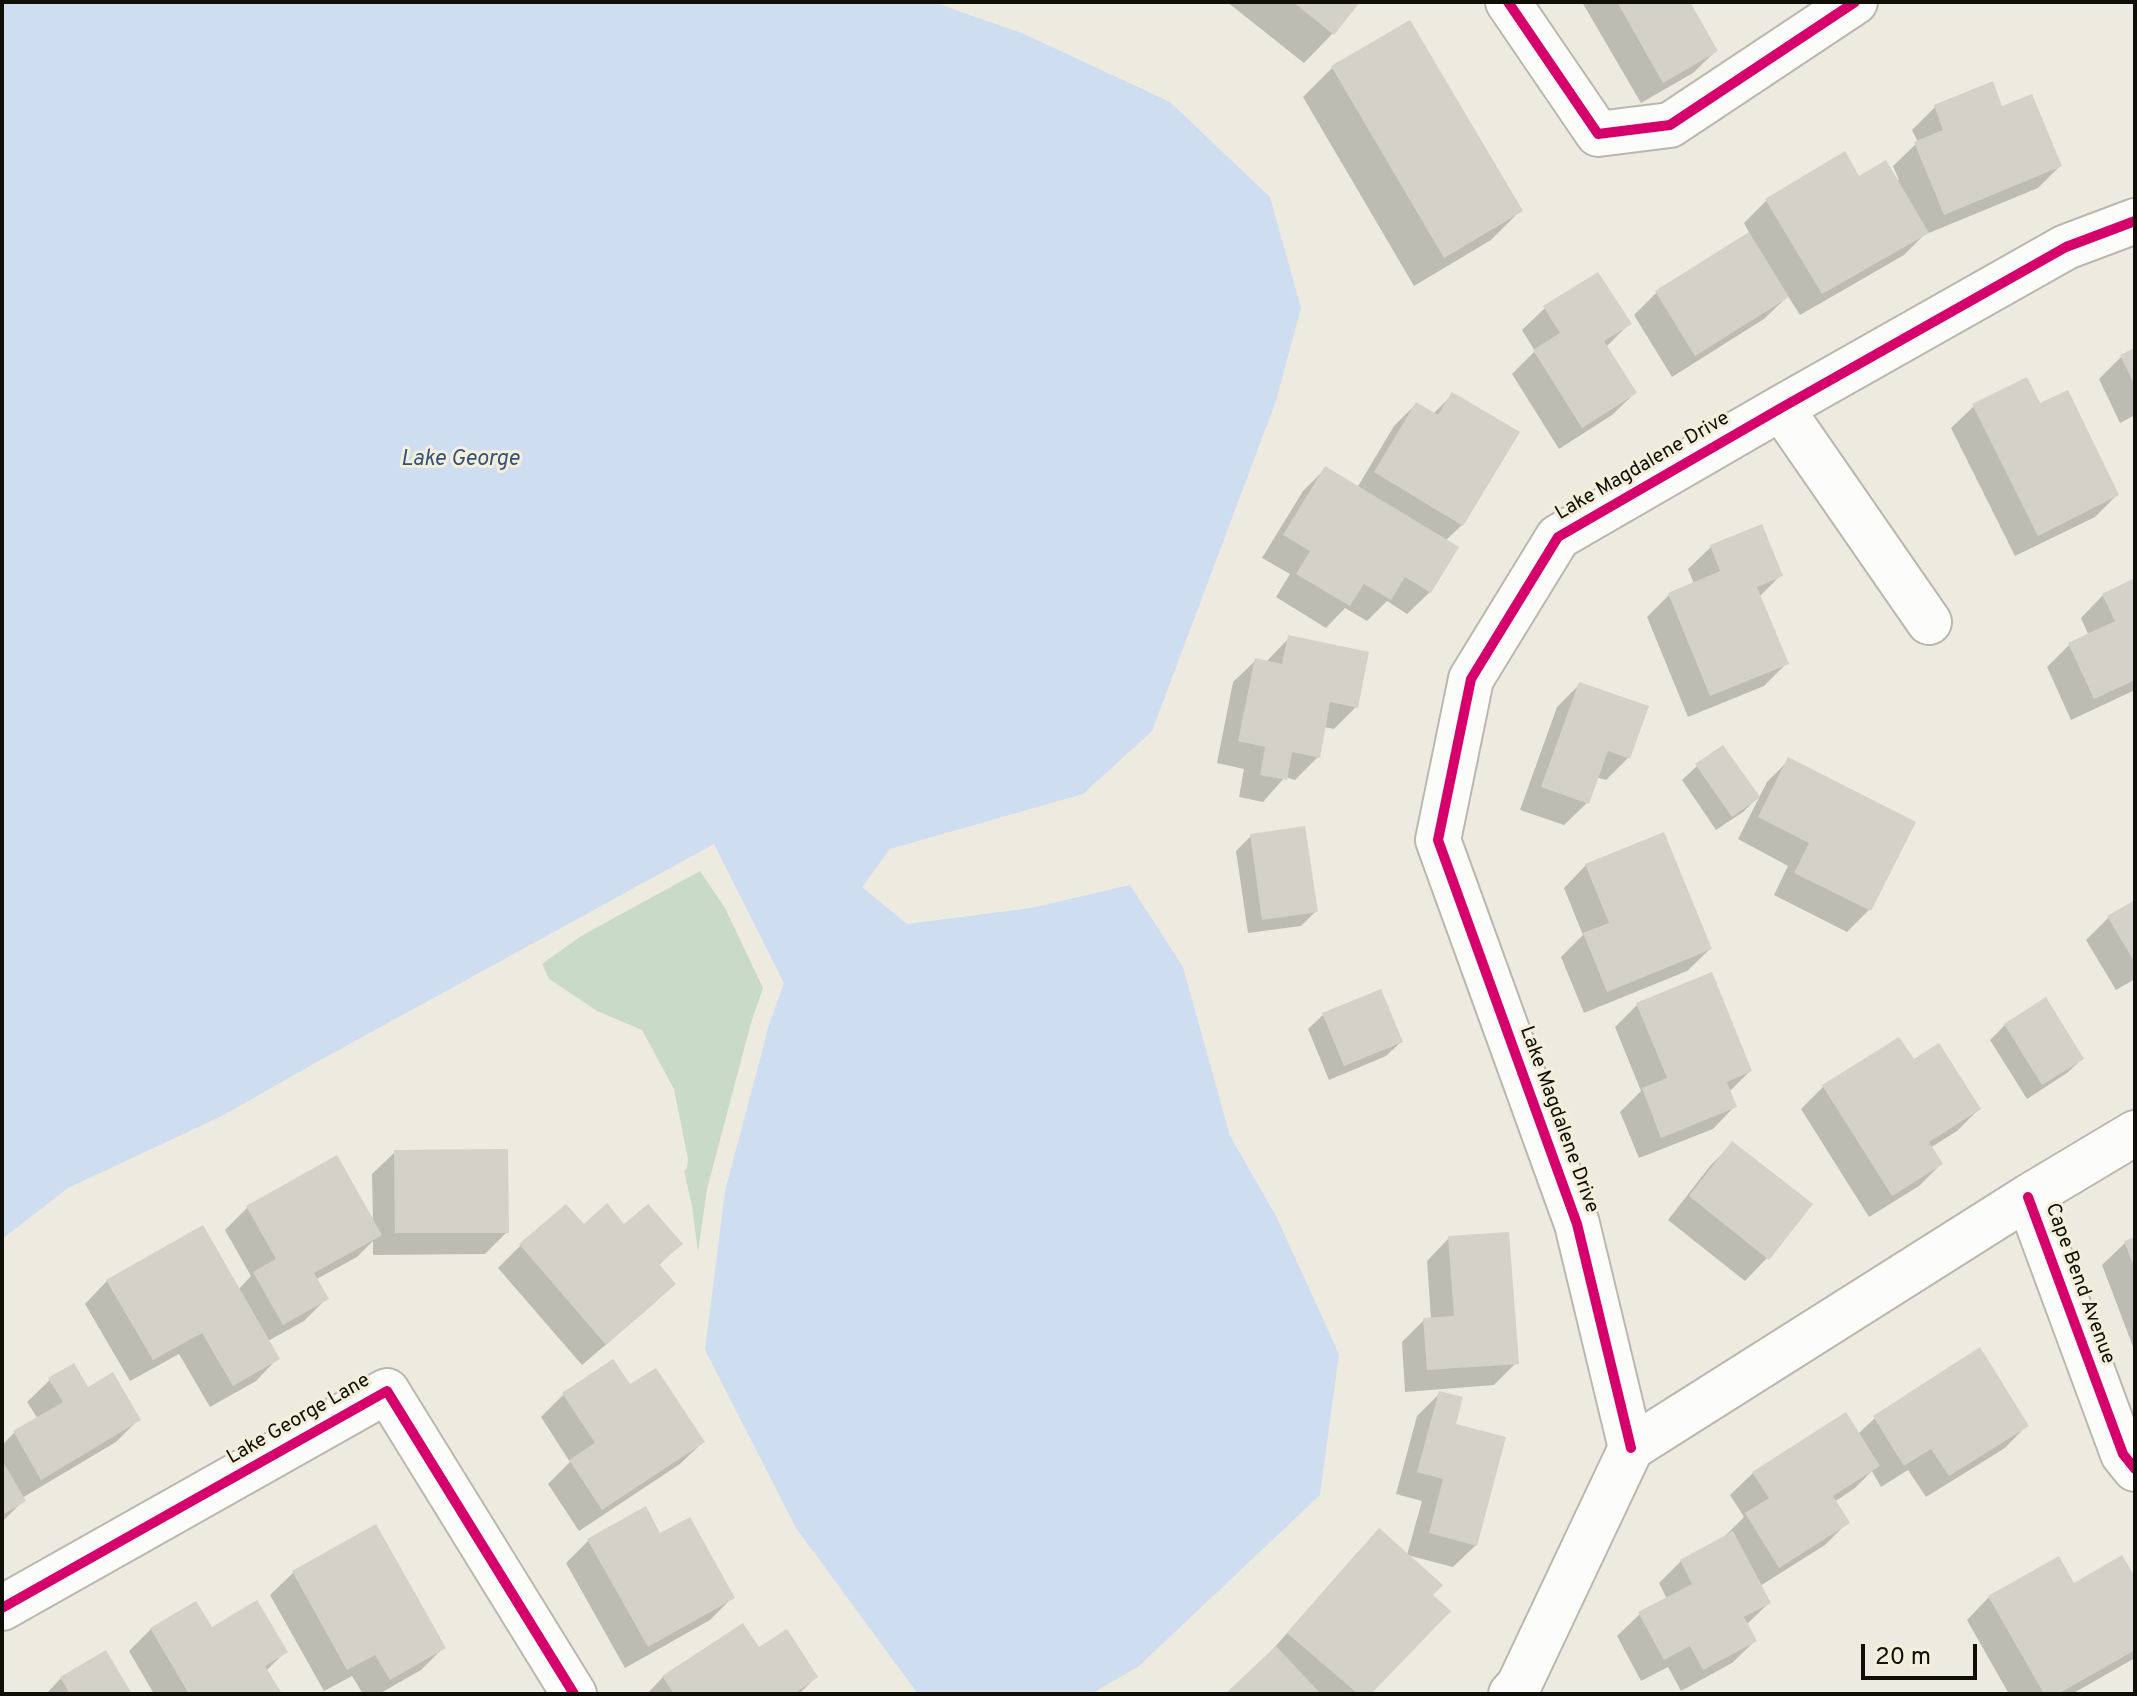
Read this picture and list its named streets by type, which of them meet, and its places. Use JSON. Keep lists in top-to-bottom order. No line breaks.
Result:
{"streets":{"street":["Lake Magdalene Drive","Cape Bend Avenue","Lake George Lane"]},"water":["Lake George"],"scale_bar":"20 m"}
